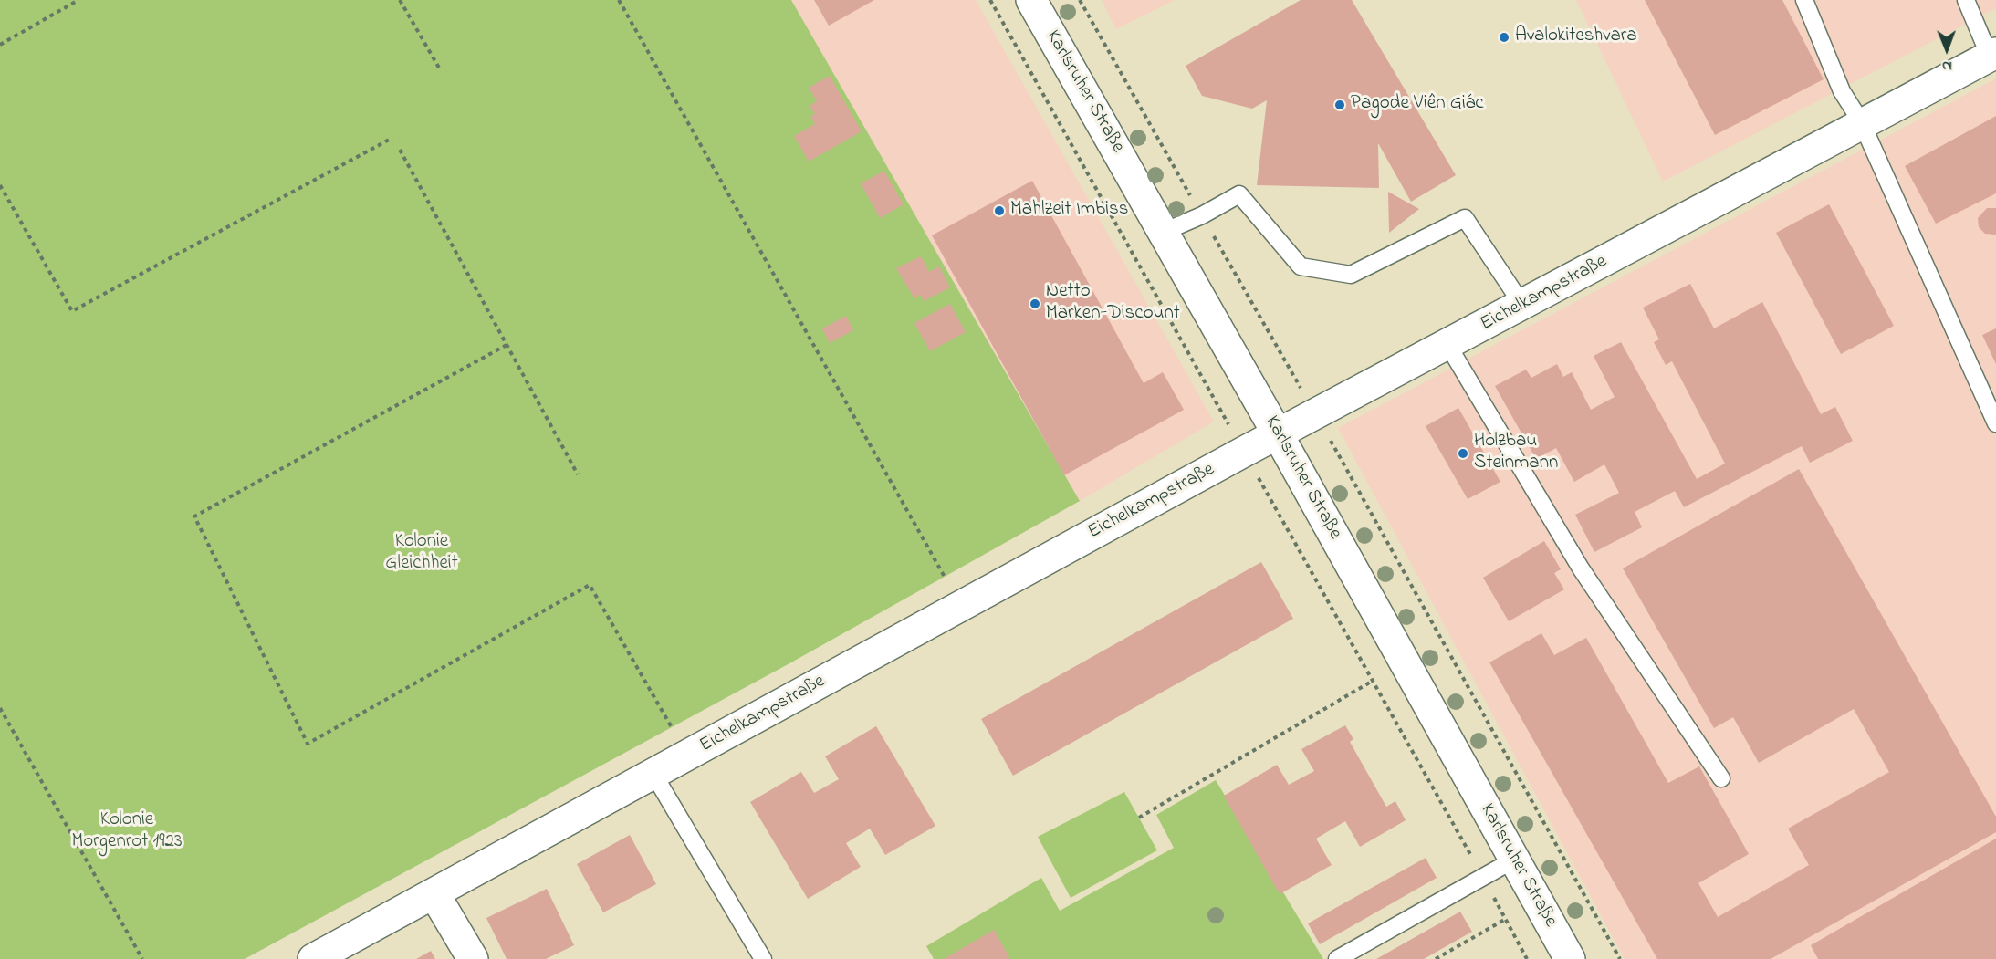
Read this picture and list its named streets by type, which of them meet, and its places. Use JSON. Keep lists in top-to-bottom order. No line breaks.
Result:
{"streets":{"street":["Karlsruher Straße","Eichelkampstraße"]},"crossings":[["Karlsruher Straße","Eichelkampstraße"]],"parks":["Kolonie Gleichheit","Kolonie Morgenrot 1923"],"places":["Avalokiteshvara","Pagode Viên Giác","Mahlzeit Imbiss","Netto Marken-Discount","Holzbau Steinmann"],"north":"bottom"}
